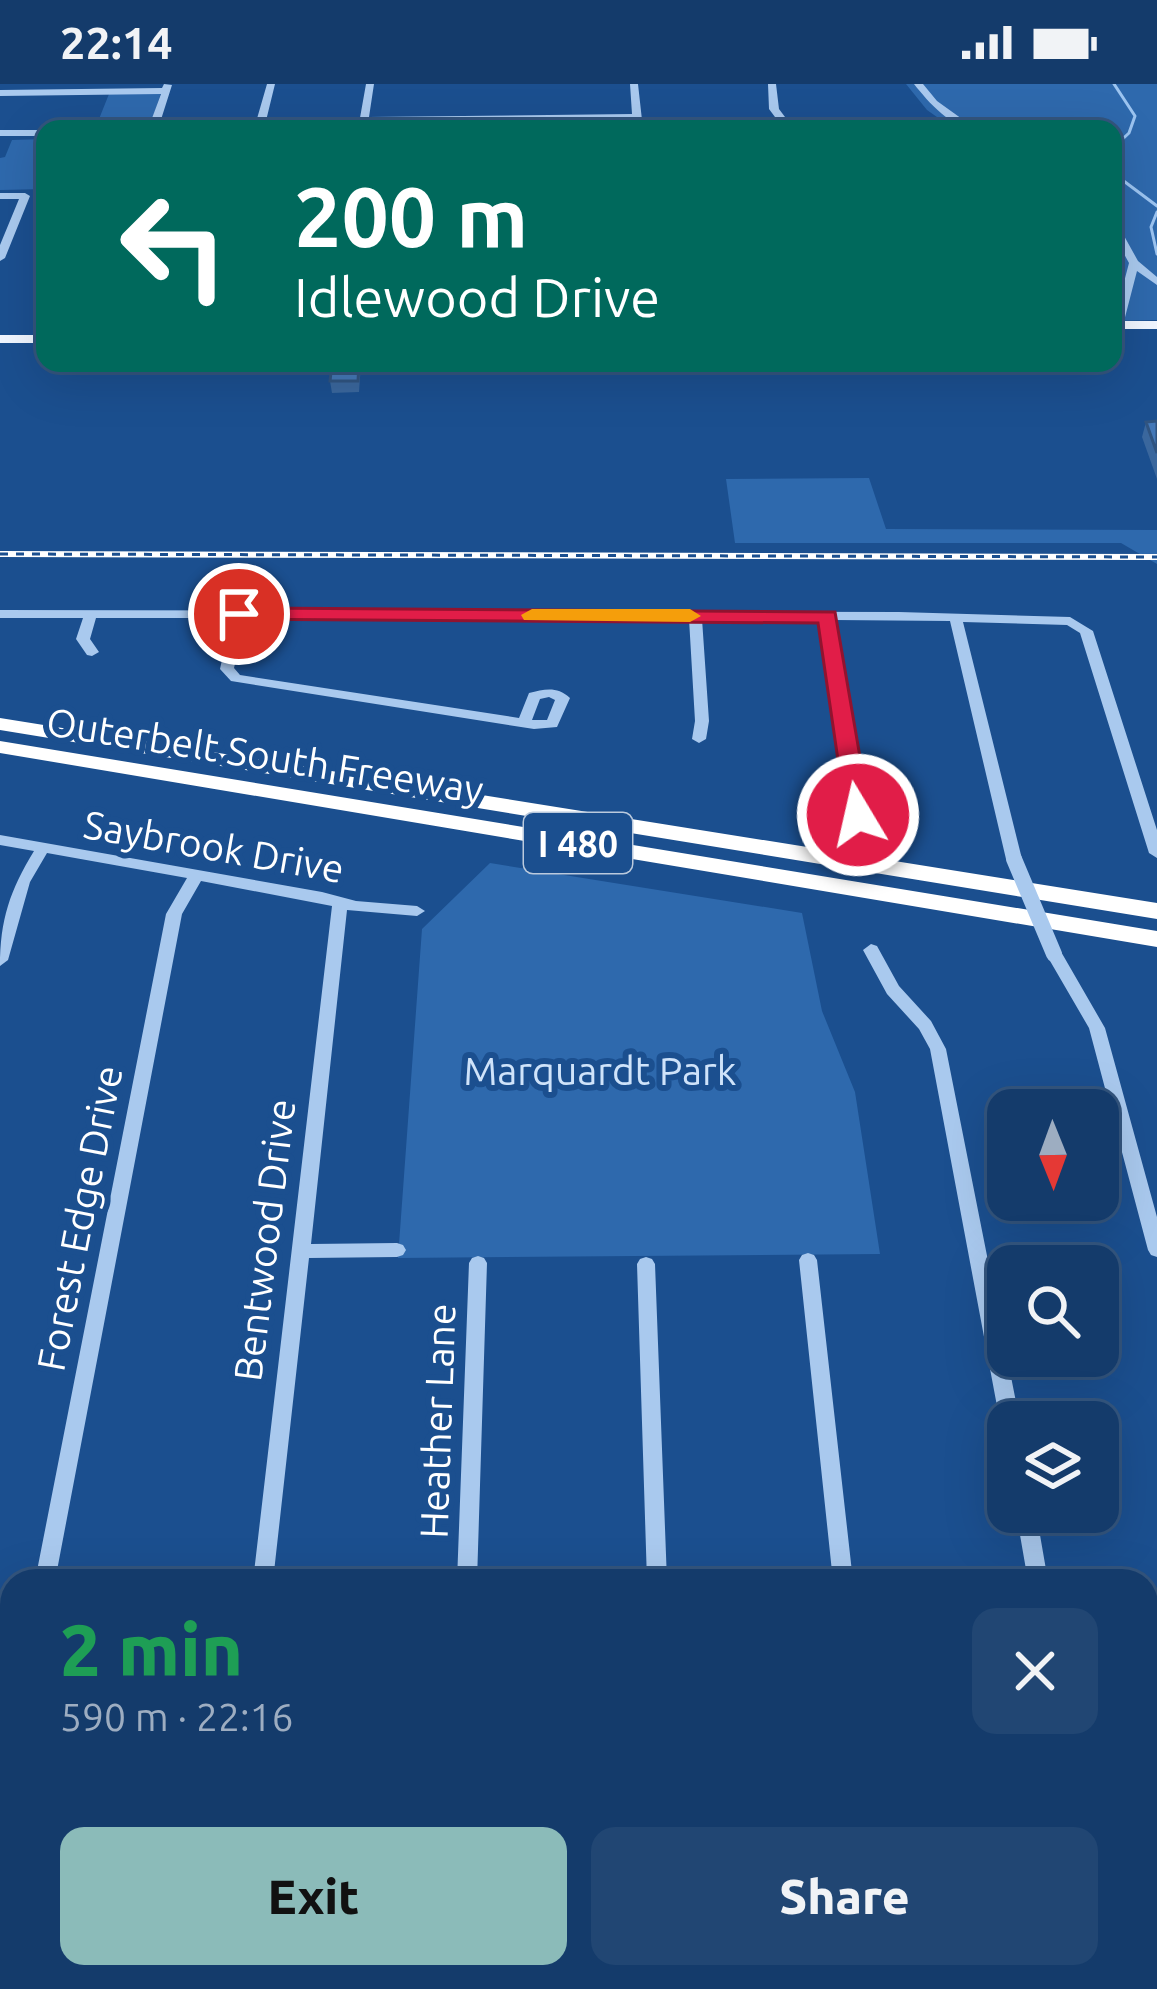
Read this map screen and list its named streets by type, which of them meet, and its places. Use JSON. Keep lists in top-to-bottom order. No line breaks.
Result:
{"streets":{"highway":["Outerbelt South Freeway","I 480"],"street":["Saybrook Drive","Forest Edge Drive","Bentwood Drive","Heather Lane"]},"crossings":[["Saybrook Drive","Forest Edge Drive"],["Saybrook Drive","Bentwood Drive"]],"parks":["Marquardt Park"],"north":"bottom","page":{"status":"22:14","turn":["200 m","Idlewood Drive"],"heading":["2 min","590 m · 22:16"],"buttons":["Exit","Share"]}}
